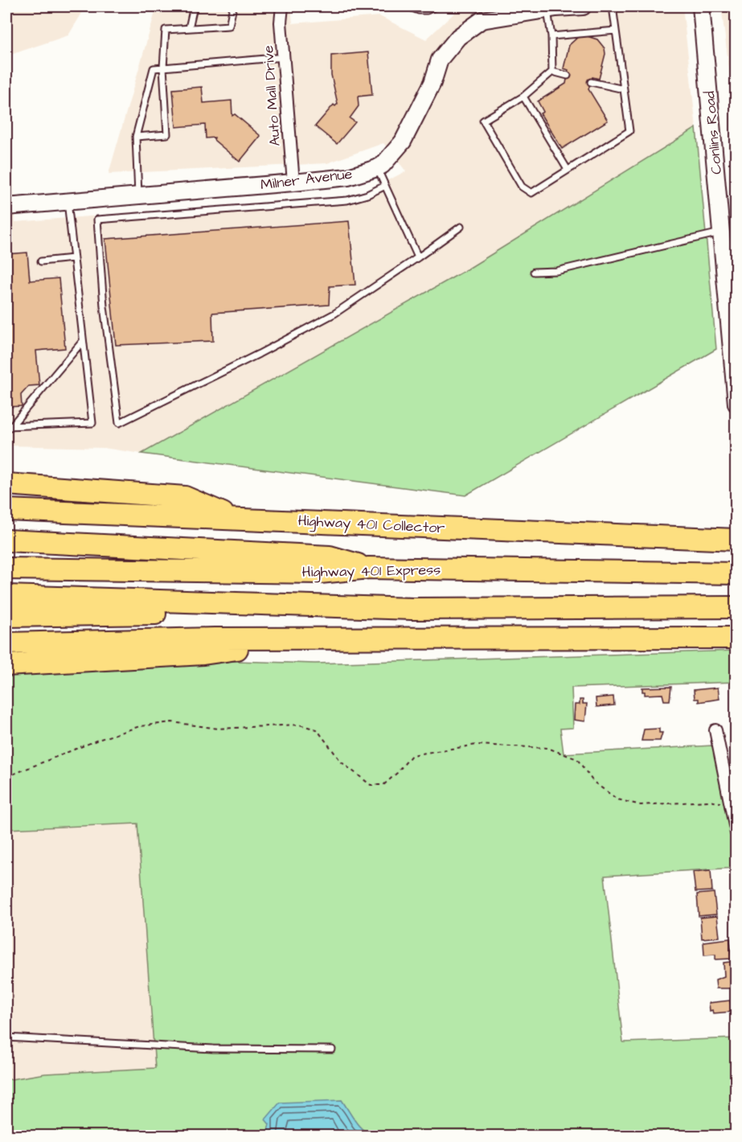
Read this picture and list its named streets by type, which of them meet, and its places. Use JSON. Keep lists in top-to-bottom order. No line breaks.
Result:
{"streets":{"highway":["Highway 401 Collector","Highway 401 Express"],"street":["Auto Mall Drive","Conlins Road","Milner Avenue"]},"crossings":[["Auto Mall Drive","Milner Avenue"]]}
